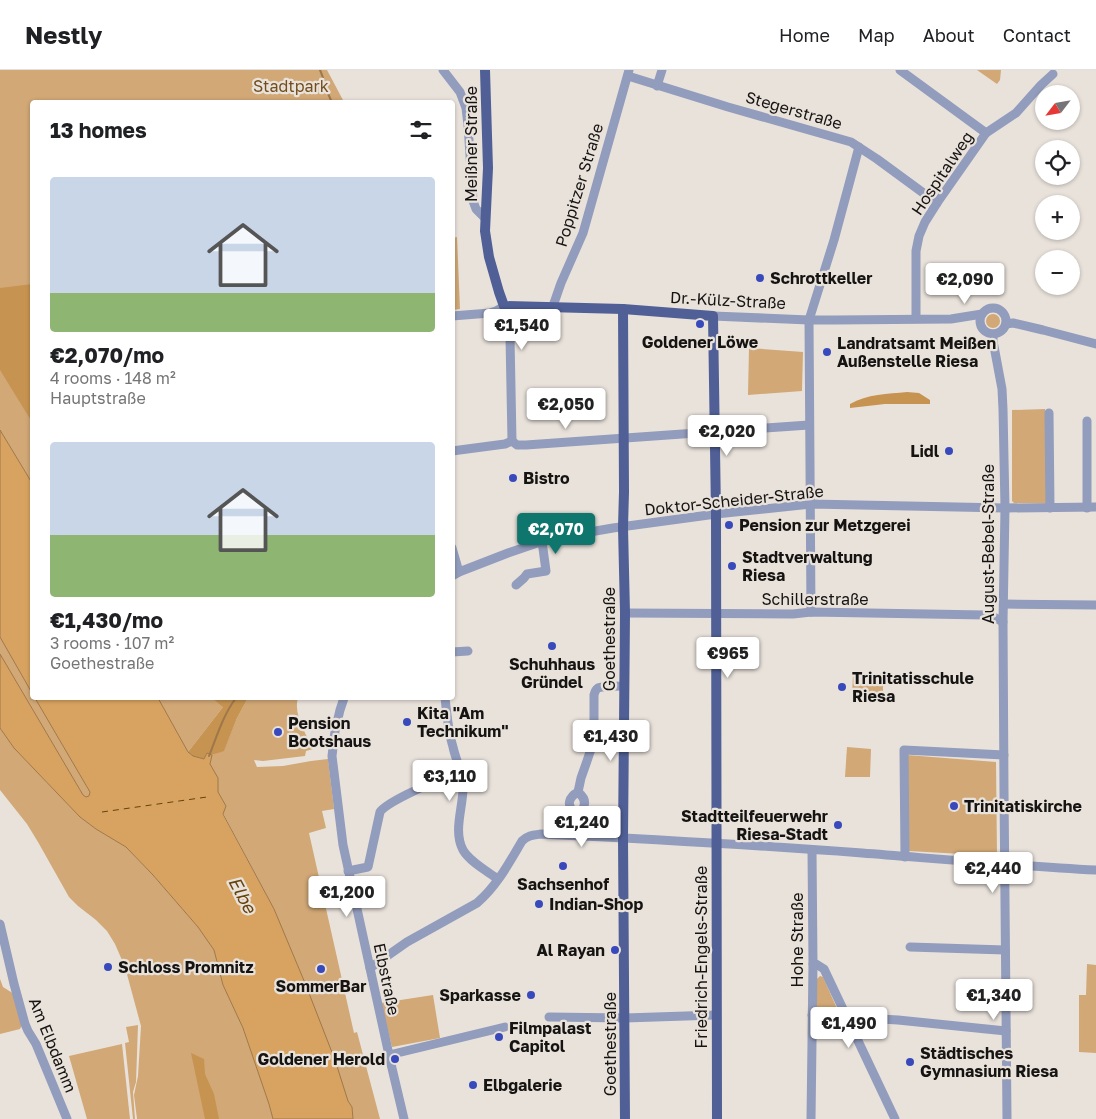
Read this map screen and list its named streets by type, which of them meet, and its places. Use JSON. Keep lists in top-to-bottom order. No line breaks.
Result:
{"streets":{"main road":["Meißner Straße","Dr.-Külz-Straße","Goethestraße","Friedrich-Engels-Straße"],"street":["Stegerstraße","Hospitalweg","Poppitzer Straße","Doktor-Scheider-Straße","August-Bebel-Straße","Schillerstraße","Hohe Straße","Elbstraße","Am Elbdamm"]},"crossings":[["Stegerstraße","Hospitalweg"],["Stegerstraße","Poppitzer Straße"],["Meißner Straße","Dr.-Külz-Straße"],["Hospitalweg","Dr.-Külz-Straße"],["Poppitzer Straße","Dr.-Külz-Straße"],["Dr.-Külz-Straße","August-Bebel-Straße"],["Dr.-Külz-Straße","Goethestraße"],["Dr.-Külz-Straße","Friedrich-Engels-Straße"],["Doktor-Scheider-Straße","August-Bebel-Straße"],["Doktor-Scheider-Straße","Goethestraße"],["Doktor-Scheider-Straße","Friedrich-Engels-Straße"],["August-Bebel-Straße","Schillerstraße"],["Schillerstraße","Goethestraße"],["Schillerstraße","Friedrich-Engels-Straße"]],"water":["Elbe"],"parks":["Stadtpark"],"places":["Schrottkeller","Goldener Löwe","Landratsamt Meißen Außenstelle Riesa","Lidl","Bistro","Pension zur Metzgerei","Stadtverwaltung Riesa","Schuhhaus Gründel","Trinitatisschule Riesa","Kita \"Am Technikum\"","Pension Bootshaus","Trinitatiskirche","Stadtteilfeuerwehr Riesa-Stadt","Sachsenhof","Indian-Shop","Al Rayan","Schloss Promnitz","SommerBar","Sparkasse","Filmpalast Capitol","Goldener Herold","Städtisches Gymnasium Riesa","Elbgalerie"],"north":"bottom left","page":{"header":"Nestly","nav":["Home","Map","About","Contact"],"map_buttons":["+","−"],"heading":"13 homes","list":[{"name":"€2,070/mo","note":"4 rooms · 148 m² · Hauptstraße"},{"name":"€1,430/mo","note":"3 rooms · 107 m² · Goethestraße"}],"price":["€2,090","€1,540","€2,050","€2,020","€2,070","€965","€1,430","€3,110","€1,240","€2,440","€1,200","€1,340","€1,490"]}}
